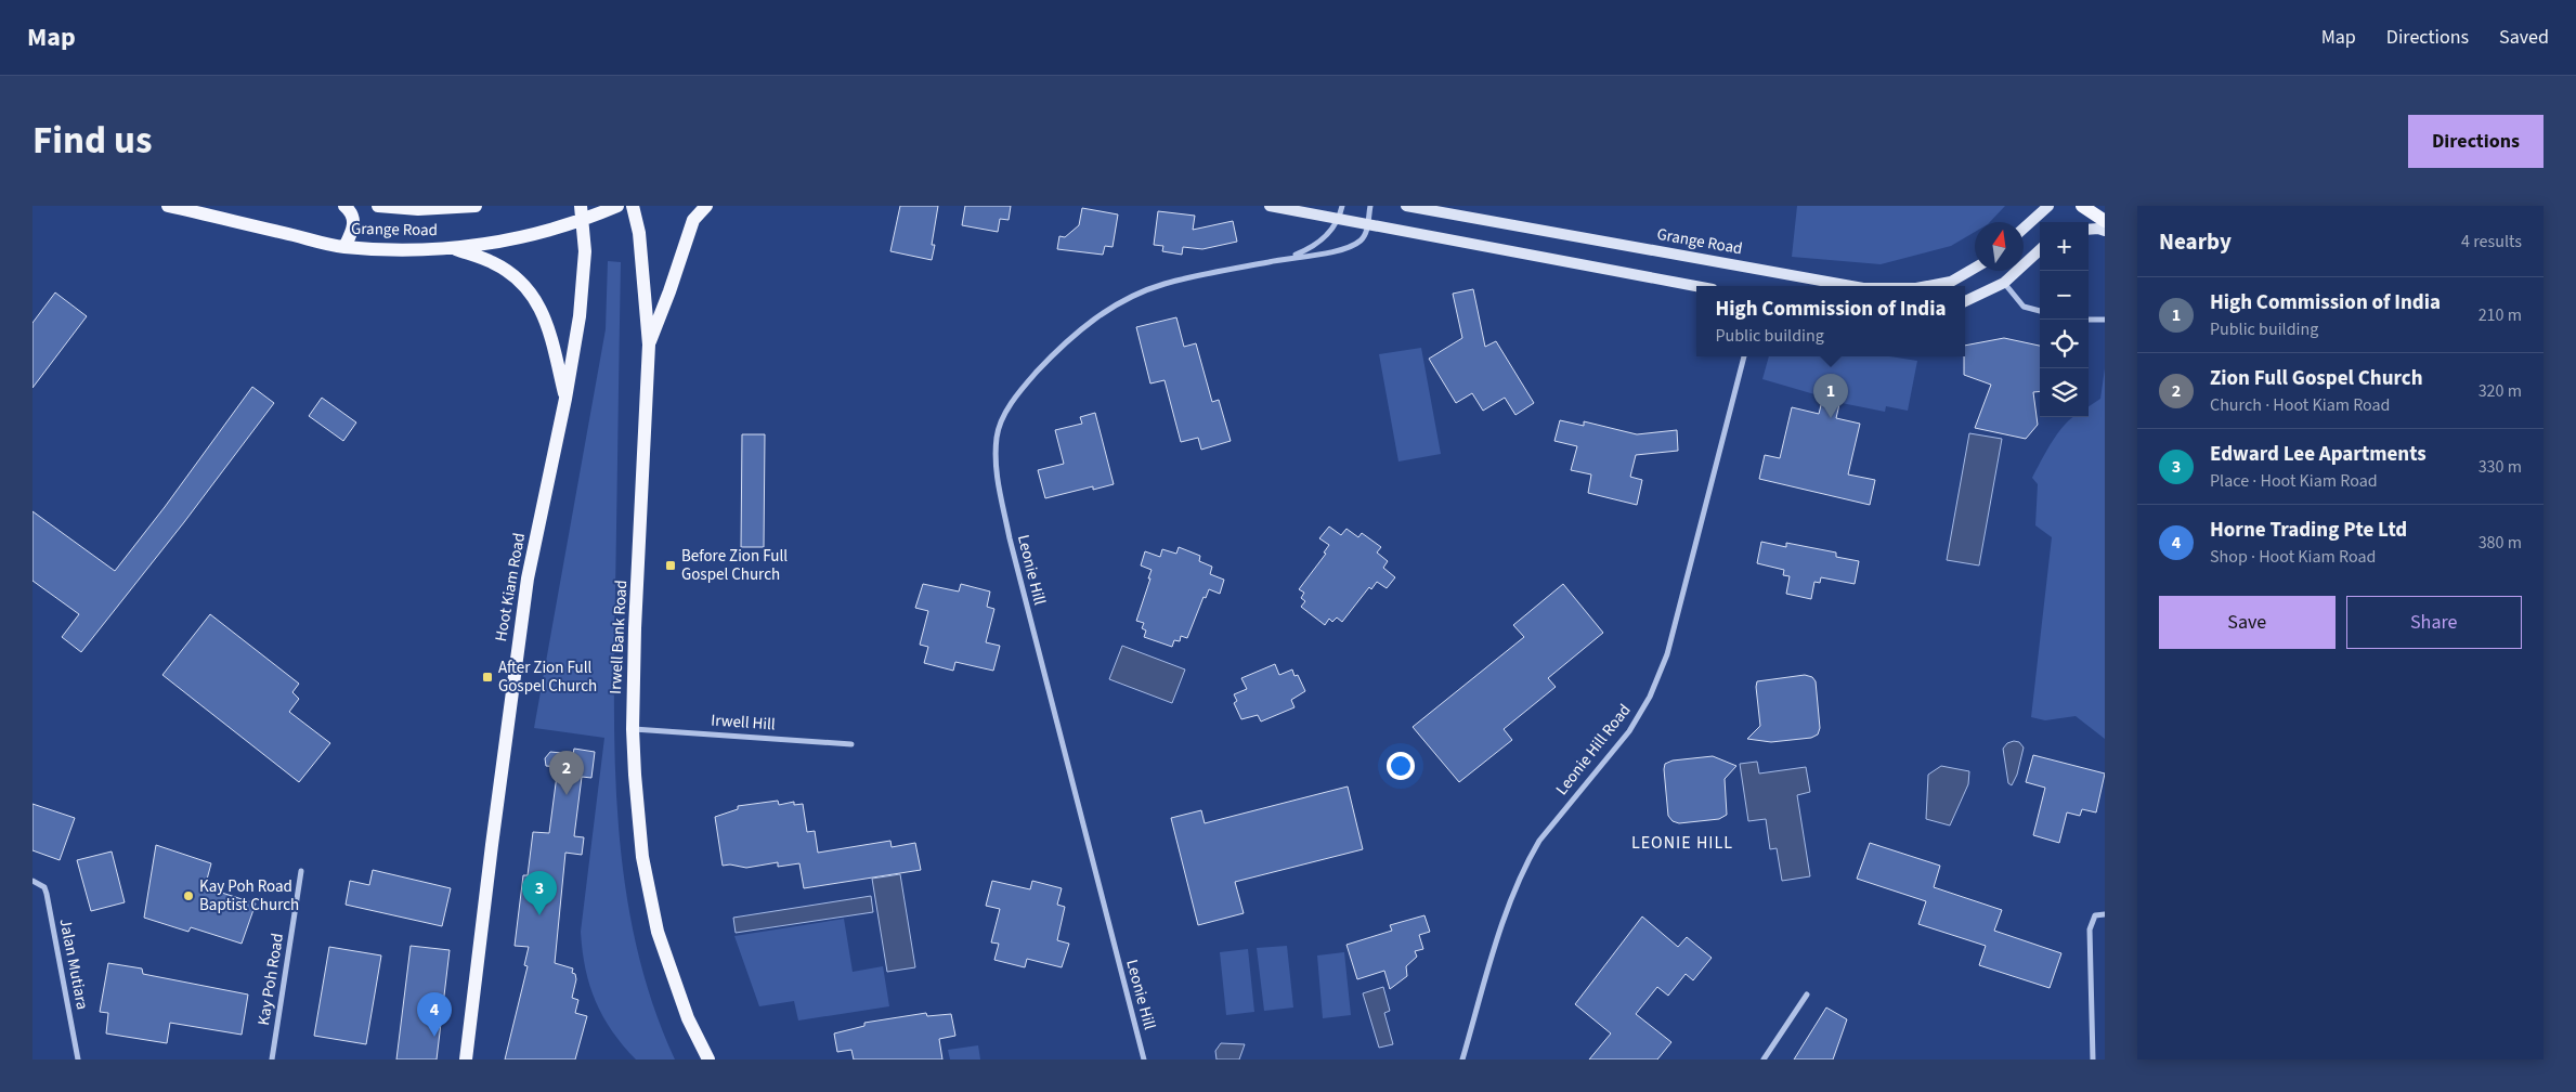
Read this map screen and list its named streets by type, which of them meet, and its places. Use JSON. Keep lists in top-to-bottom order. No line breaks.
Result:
{"streets":{"main road":["Grange Road","Hoot Kiam Road","Irwell Bank Road"],"street":["Leonie Hill","Irwell Hill","Leonie Hill Road","Jalan Mutiara","Kay Poh Road"]},"crossings":[["Grange Road","Hoot Kiam Road"],["Irwell Bank Road","Irwell Hill"]],"districts":["LEONIE HILL"],"places":{"transit":["Before Zion Full Gospel Church","After Zion Full Gospel Church"],"other":["Kay Poh Road Baptist Church"]},"north":"top","page":{"header":"Map","nav":["Map","Directions","Saved"],"title":"Find us","buttons":["Directions",["Save","Share"]],"heading":["Nearby","4 results"],"map_buttons":["+","−"],"list":[{"mark":"1","name":"High Commission of India","note":"Public building","value":"210 m"},{"mark":"2","name":"Zion Full Gospel Church","note":"Church · Hoot Kiam Road","value":"320 m"},{"mark":"3","name":"Edward Lee Apartments","note":"Place · Hoot Kiam Road","value":"330 m"},{"mark":"4","name":"Horne Trading Pte Ltd","note":"Shop · Hoot Kiam Road","value":"380 m"}],"popup":["High Commission of India","Public building"],"pins":["1","2","3","4"]}}
